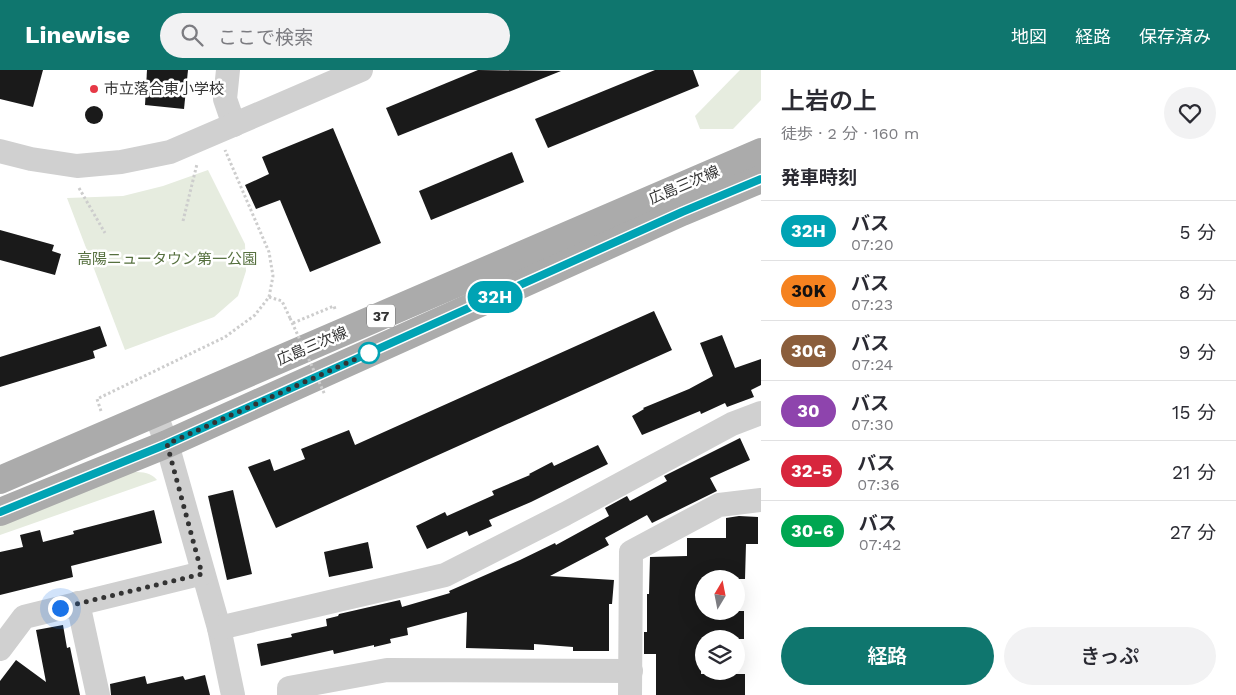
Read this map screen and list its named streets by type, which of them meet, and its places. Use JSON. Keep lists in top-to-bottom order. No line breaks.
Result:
{"streets":{"main road":["広島三次線","37"]},"parks":["高陽ニュータウン第一公園"],"places":["市立落合東小学校"],"lines":["bus line 32H"],"north":"top","page":{"header":"Linewise","search":"ここで検索","nav":["地図","経路","保存済み"],"on_map":"32H","heading":[["上岩の上","徒歩 · 2 分 · 160 m"],"発車時刻"],"list":[{"mark":"32H","name":"バス","note":"07:20","value":"5 分"},{"mark":"30K","name":"バス","note":"07:23","value":"8 分"},{"mark":"30G","name":"バス","note":"07:24","value":"9 分"},{"mark":"30","name":"バス","note":"07:30","value":"15 分"},{"mark":"32-5","name":"バス","note":"07:36","value":"21 分"},{"mark":"30-6","name":"バス","note":"07:42","value":"27 分"}],"buttons":["経路","きっぷ"]}}
